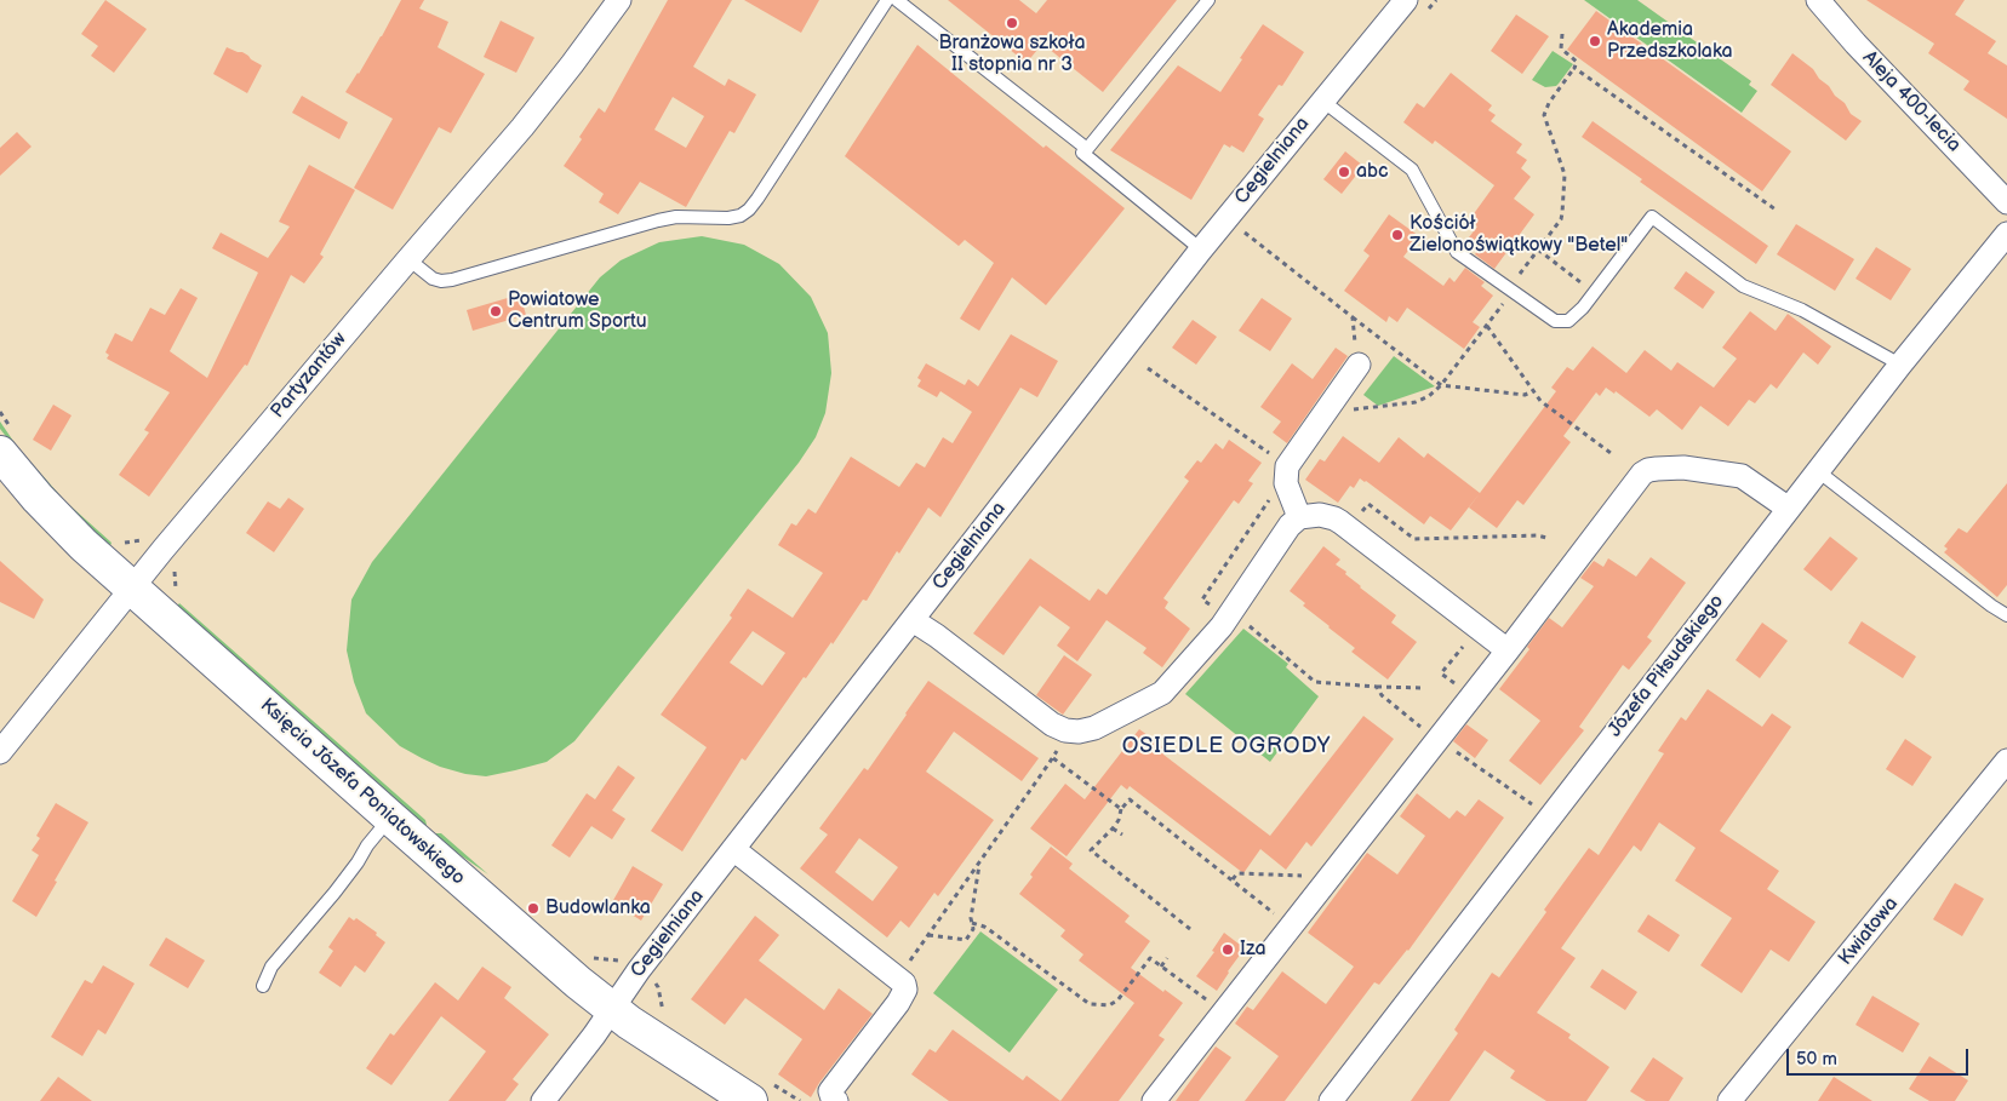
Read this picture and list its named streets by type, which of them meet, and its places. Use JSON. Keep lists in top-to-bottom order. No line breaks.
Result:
{"streets":{"street":["Aleja 400-lecia","Cegielniana","Partyzantów","Józefa Piłsudskiego","Księcia Józefa Poniatowskiego","Kwiatowa"]},"crossings":[["Cegielniana","Księcia Józefa Poniatowskiego"],["Partyzantów","Księcia Józefa Poniatowskiego"]],"districts":["OSIEDLE OGRODY"],"places":["Branżowa szkoła II stopnia nr 3","Akademia Przedszkolaka","abc","Kościół Zielonoświątkowy \"Betel\"","Powiatowe Centrum Sportu","Budowlanka","Iza"],"scale_bar":"50 m"}
